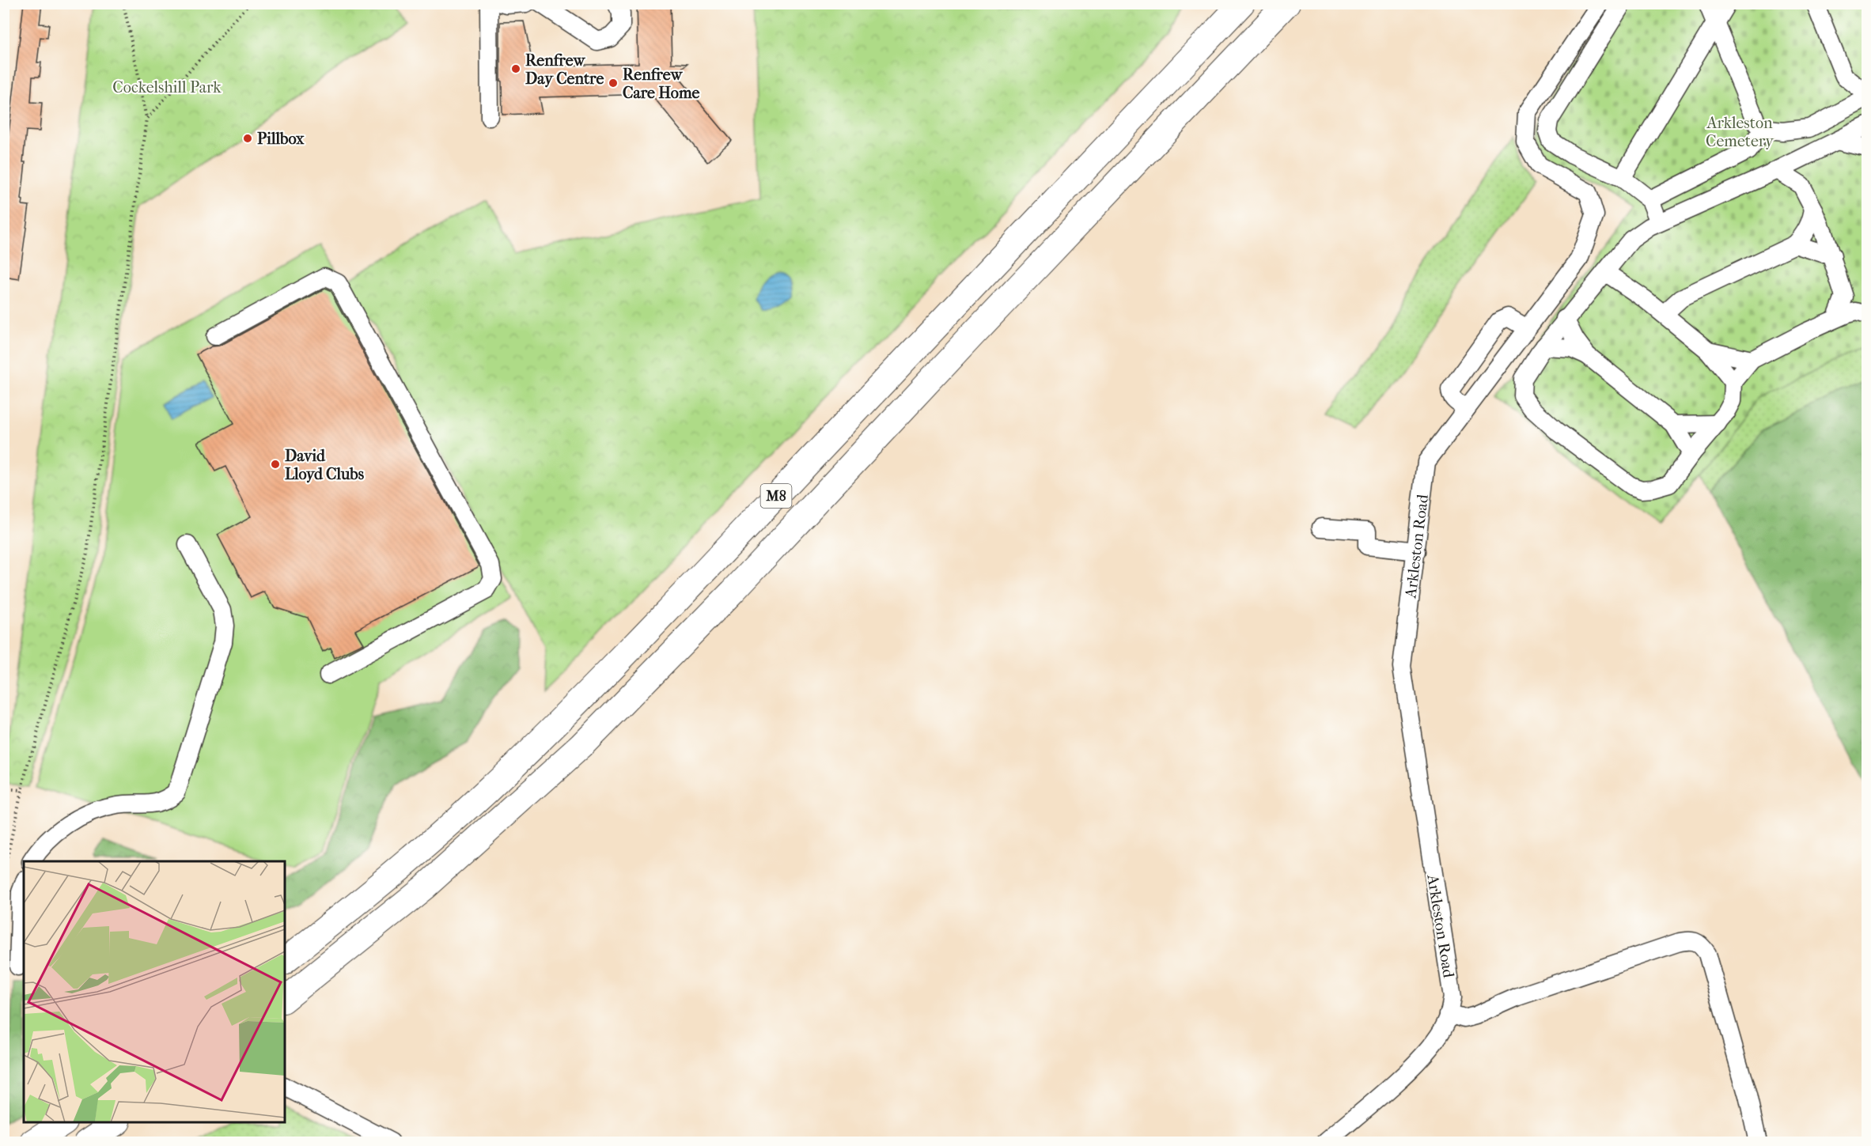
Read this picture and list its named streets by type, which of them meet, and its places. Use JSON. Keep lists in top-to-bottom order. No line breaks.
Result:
{"streets":{"highway":["M8"],"street":["Arkleston Road"]},"parks":["Cockelshill Park","Arkleston Cemetery"],"places":["Renfrew Day Centre","Renfrew Care Home","Pillbox","David Lloyd Clubs"]}
